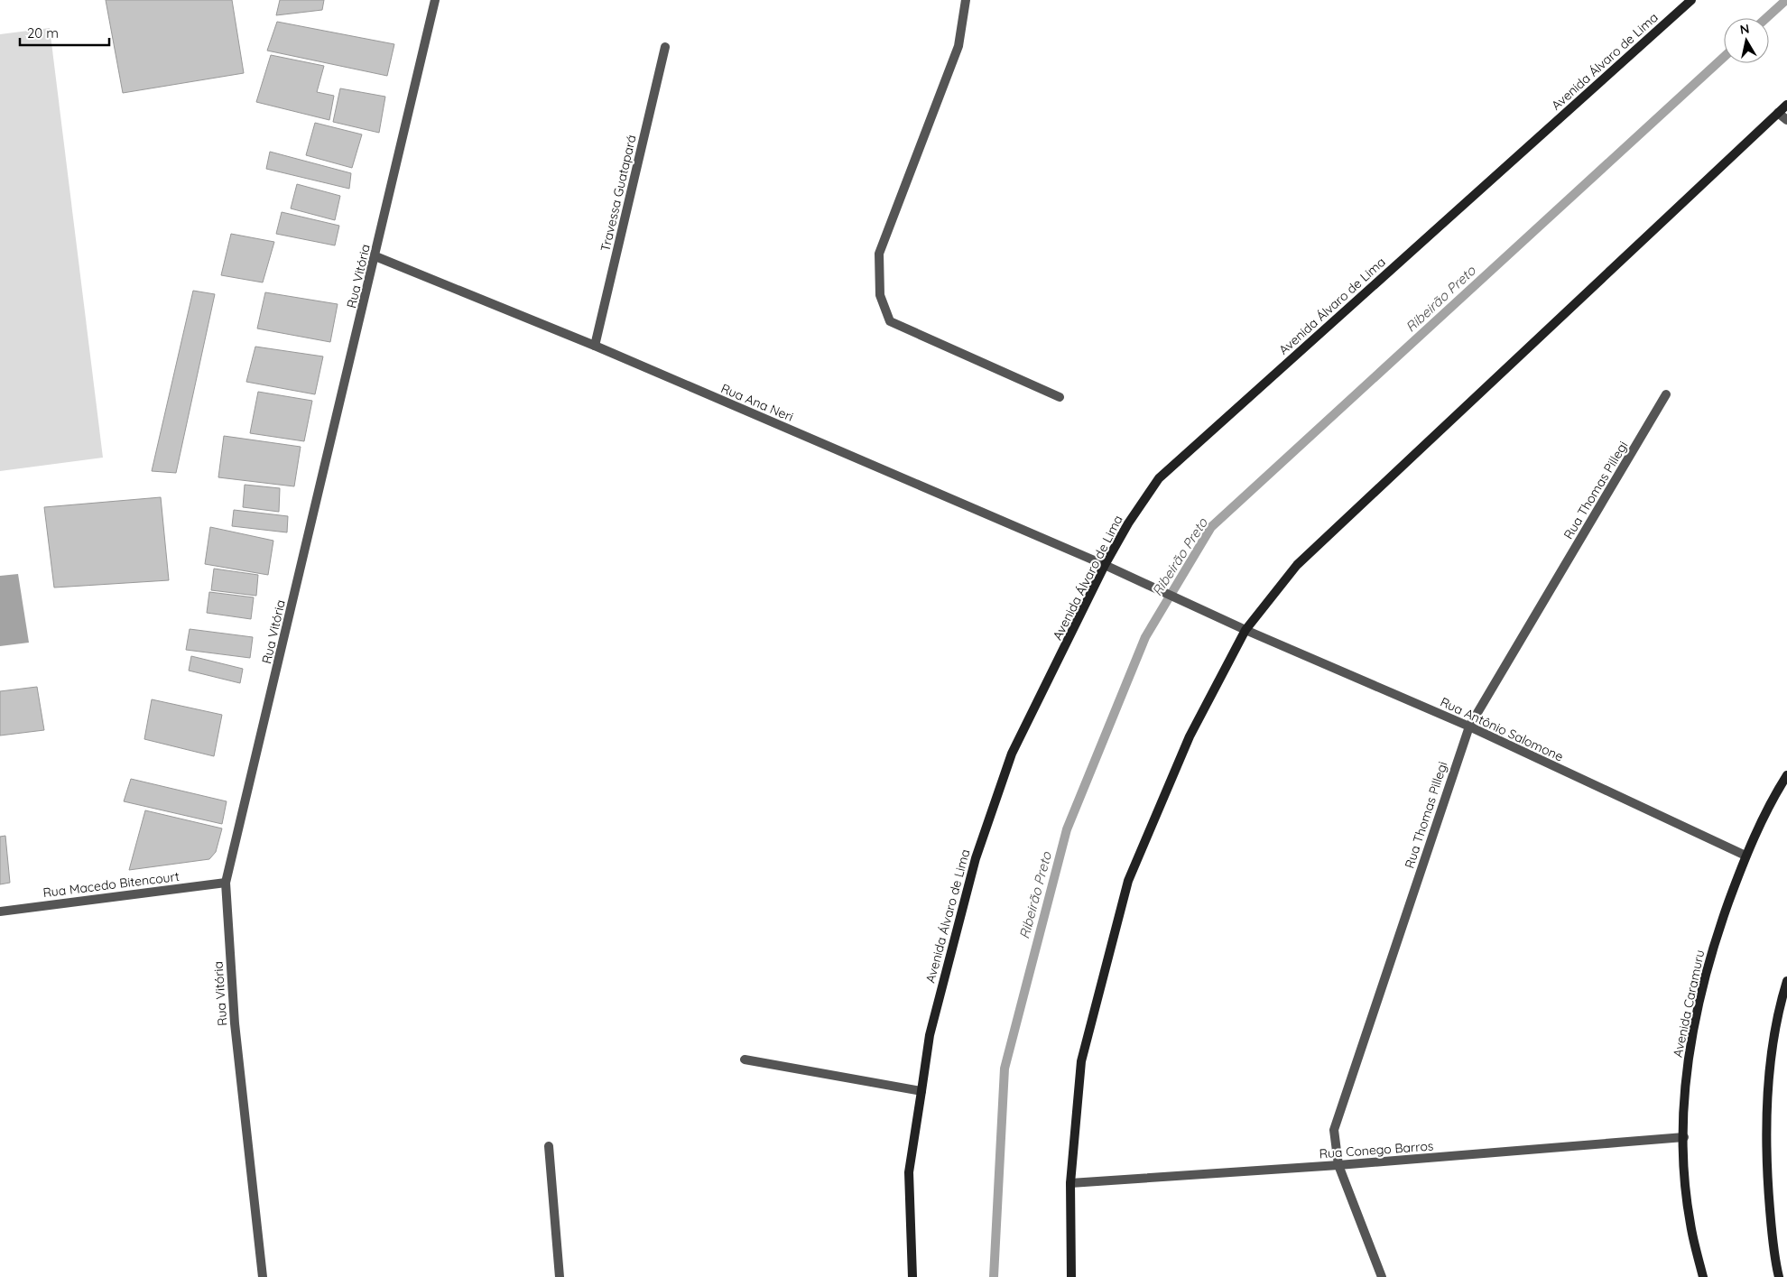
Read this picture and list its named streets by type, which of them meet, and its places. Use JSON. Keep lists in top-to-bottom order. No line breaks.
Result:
{"streets":{"street":["Avenida Álvaro de Lima","Travessa Guatapará","Rua Vitória","Rua Ana Neri","Rua Thomas Pillegi","Rua Antônio Salomone","Rua Macedo Bitencourt","Avenida Caramuru","Rua Conego Barros"]},"crossings":[["Avenida Álvaro de Lima","Rua Ana Neri"],["Travessa Guatapará","Rua Ana Neri"],["Rua Vitória","Rua Ana Neri"],["Rua Vitória","Rua Macedo Bitencourt"],["Rua Ana Neri","Rua Antônio Salomone"],["Rua Thomas Pillegi","Rua Antônio Salomone"],["Rua Thomas Pillegi","Rua Conego Barros"],["Rua Antônio Salomone","Avenida Caramuru"],["Avenida Caramuru","Rua Conego Barros"]],"water":["Ribeirão Preto"],"scale_bar":"20 m","north":"top"}
